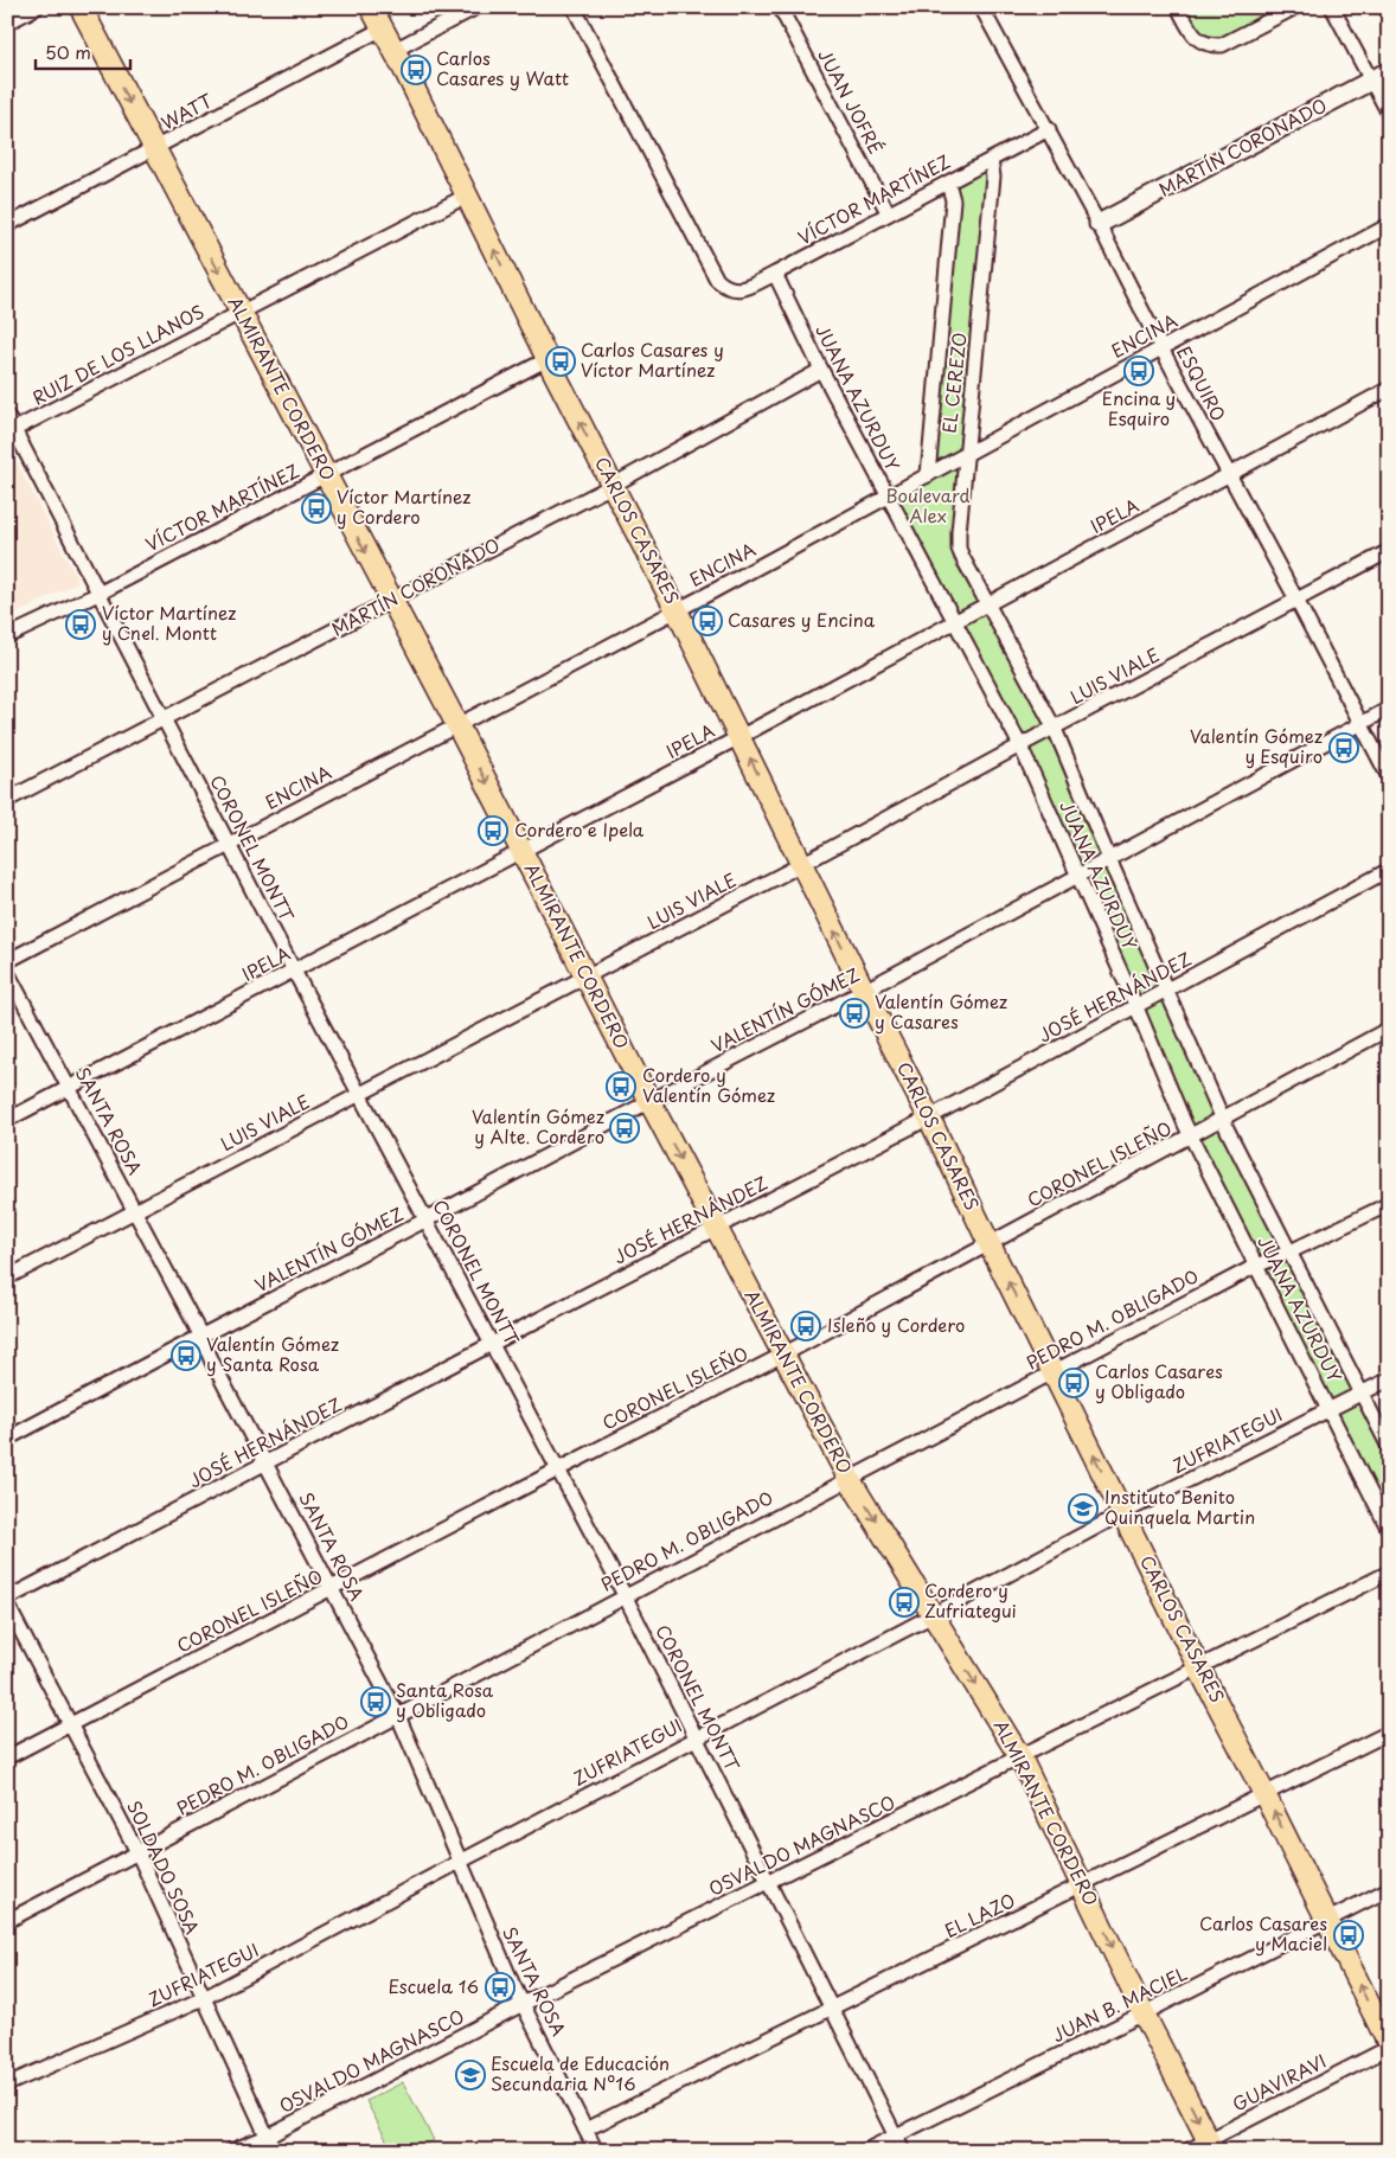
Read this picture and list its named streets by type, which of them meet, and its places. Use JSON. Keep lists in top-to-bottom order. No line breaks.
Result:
{"streets":{"main road":["ALMIRANTE CORDERO","CARLOS CASARES"],"street":["JUAN JOFRÉ","WATT","MARTÍN CORONADO","VÍCTOR MARTÍNEZ","ENCINA","RUIZ DE LOS LLANOS","EL CEREZO","ESQUIRO","JUANA AZURDUY","IPELA","LUIS VIALE","CORONEL MONTT","JOSÉ HERNÁNDEZ","VALENTÍN GÓMEZ","SANTA ROSA","CORONEL ISLEÑO","PEDRO M. OBLIGADO","ZUFRIATEGUI","OSVALDO MAGNASCO","SOLDADO SOSA","EL LAZO","JUAN B. MACIEL","GUAVIRAVI"]},"crossings":[["JUAN JOFRÉ","VÍCTOR MARTÍNEZ"],["WATT","ALMIRANTE CORDERO"],["WATT","CARLOS CASARES"],["MARTÍN CORONADO","ESQUIRO"],["MARTÍN CORONADO","ALMIRANTE CORDERO"],["MARTÍN CORONADO","JUANA AZURDUY"],["MARTÍN CORONADO","CARLOS CASARES"],["MARTÍN CORONADO","CORONEL MONTT"],["VÍCTOR MARTÍNEZ","EL CEREZO"],["VÍCTOR MARTÍNEZ","ESQUIRO"],["VÍCTOR MARTÍNEZ","ALMIRANTE CORDERO"],["VÍCTOR MARTÍNEZ","JUANA AZURDUY"],["VÍCTOR MARTÍNEZ","CARLOS CASARES"],["VÍCTOR MARTÍNEZ","CORONEL MONTT"],["ENCINA","EL CEREZO"],["ENCINA","ESQUIRO"],["ENCINA","ALMIRANTE CORDERO"],["ENCINA","JUANA AZURDUY"],["ENCINA","CARLOS CASARES"],["ENCINA","CORONEL MONTT"],["RUIZ DE LOS LLANOS","ALMIRANTE CORDERO"],["RUIZ DE LOS LLANOS","CARLOS CASARES"],["RUIZ DE LOS LLANOS","CORONEL MONTT"],["EL CEREZO","JUANA AZURDUY"],["EL CEREZO","IPELA"],["ESQUIRO","IPELA"],["ESQUIRO","LUIS VIALE"],["ESQUIRO","VALENTÍN GÓMEZ"],["ALMIRANTE CORDERO","IPELA"],["ALMIRANTE CORDERO","LUIS VIALE"],["ALMIRANTE CORDERO","JOSÉ HERNÁNDEZ"],["ALMIRANTE CORDERO","VALENTÍN GÓMEZ"],["ALMIRANTE CORDERO","CORONEL ISLEÑO"],["ALMIRANTE CORDERO","PEDRO M. OBLIGADO"],["ALMIRANTE CORDERO","ZUFRIATEGUI"],["ALMIRANTE CORDERO","OSVALDO MAGNASCO"],["ALMIRANTE CORDERO","EL LAZO"],["ALMIRANTE CORDERO","JUAN B. MACIEL"],["ALMIRANTE CORDERO","GUAVIRAVI"],["JUANA AZURDUY","IPELA"],["JUANA AZURDUY","LUIS VIALE"],["JUANA AZURDUY","JOSÉ HERNÁNDEZ"],["JUANA AZURDUY","VALENTÍN GÓMEZ"],["JUANA AZURDUY","CORONEL ISLEÑO"],["JUANA AZURDUY","PEDRO M. OBLIGADO"],["JUANA AZURDUY","ZUFRIATEGUI"],["IPELA","CARLOS CASARES"],["IPELA","CORONEL MONTT"],["IPELA","SANTA ROSA"],["CARLOS CASARES","LUIS VIALE"],["CARLOS CASARES","JOSÉ HERNÁNDEZ"],["CARLOS CASARES","VALENTÍN GÓMEZ"],["CARLOS CASARES","CORONEL ISLEÑO"],["CARLOS CASARES","PEDRO M. OBLIGADO"],["CARLOS CASARES","ZUFRIATEGUI"],["CARLOS CASARES","OSVALDO MAGNASCO"],["CARLOS CASARES","EL LAZO"],["CARLOS CASARES","JUAN B. MACIEL"],["CARLOS CASARES","GUAVIRAVI"],["LUIS VIALE","CORONEL MONTT"],["LUIS VIALE","SANTA ROSA"],["CORONEL MONTT","JOSÉ HERNÁNDEZ"],["CORONEL MONTT","VALENTÍN GÓMEZ"],["CORONEL MONTT","CORONEL ISLEÑO"],["CORONEL MONTT","PEDRO M. OBLIGADO"],["CORONEL MONTT","ZUFRIATEGUI"],["CORONEL MONTT","OSVALDO MAGNASCO"],["CORONEL MONTT","EL LAZO"],["CORONEL MONTT","JUAN B. MACIEL"],["JOSÉ HERNÁNDEZ","SANTA ROSA"],["VALENTÍN GÓMEZ","SANTA ROSA"],["SANTA ROSA","CORONEL ISLEÑO"],["SANTA ROSA","PEDRO M. OBLIGADO"],["SANTA ROSA","ZUFRIATEGUI"],["SANTA ROSA","OSVALDO MAGNASCO"],["SANTA ROSA","EL LAZO"],["CORONEL ISLEÑO","SOLDADO SOSA"],["PEDRO M. OBLIGADO","SOLDADO SOSA"],["ZUFRIATEGUI","SOLDADO SOSA"],["OSVALDO MAGNASCO","SOLDADO SOSA"]],"one_way":["ALMIRANTE CORDERO","CARLOS CASARES"],"parks":["Boulevard Alex"],"places":{"bus stop":["Carlos Casares y Watt","Carlos Casares y Víctor Martínez","Encina y Esquiro","Víctor Martínez y Cordero","Casares y Encina","Víctor Martínez y Cnel. Montt","Valentín Gómez y Esquiro","Cordero e Ipela","Valentín Gómez y Casares","Cordero y Valentín Gómez","Valentín Gómez y Alte. Cordero","Isleño y Cordero","Valentín Gómez y Santa Rosa","Carlos Casares y Obligado","Cordero y Zufriategui","Santa Rosa y Obligado","Carlos Casares y Maciel","Escuela 16"],"school or university":["Instituto Benito Quinquela Martin","Escuela de Educación Secundaria Nº16"]},"scale_bar":"50 m"}
